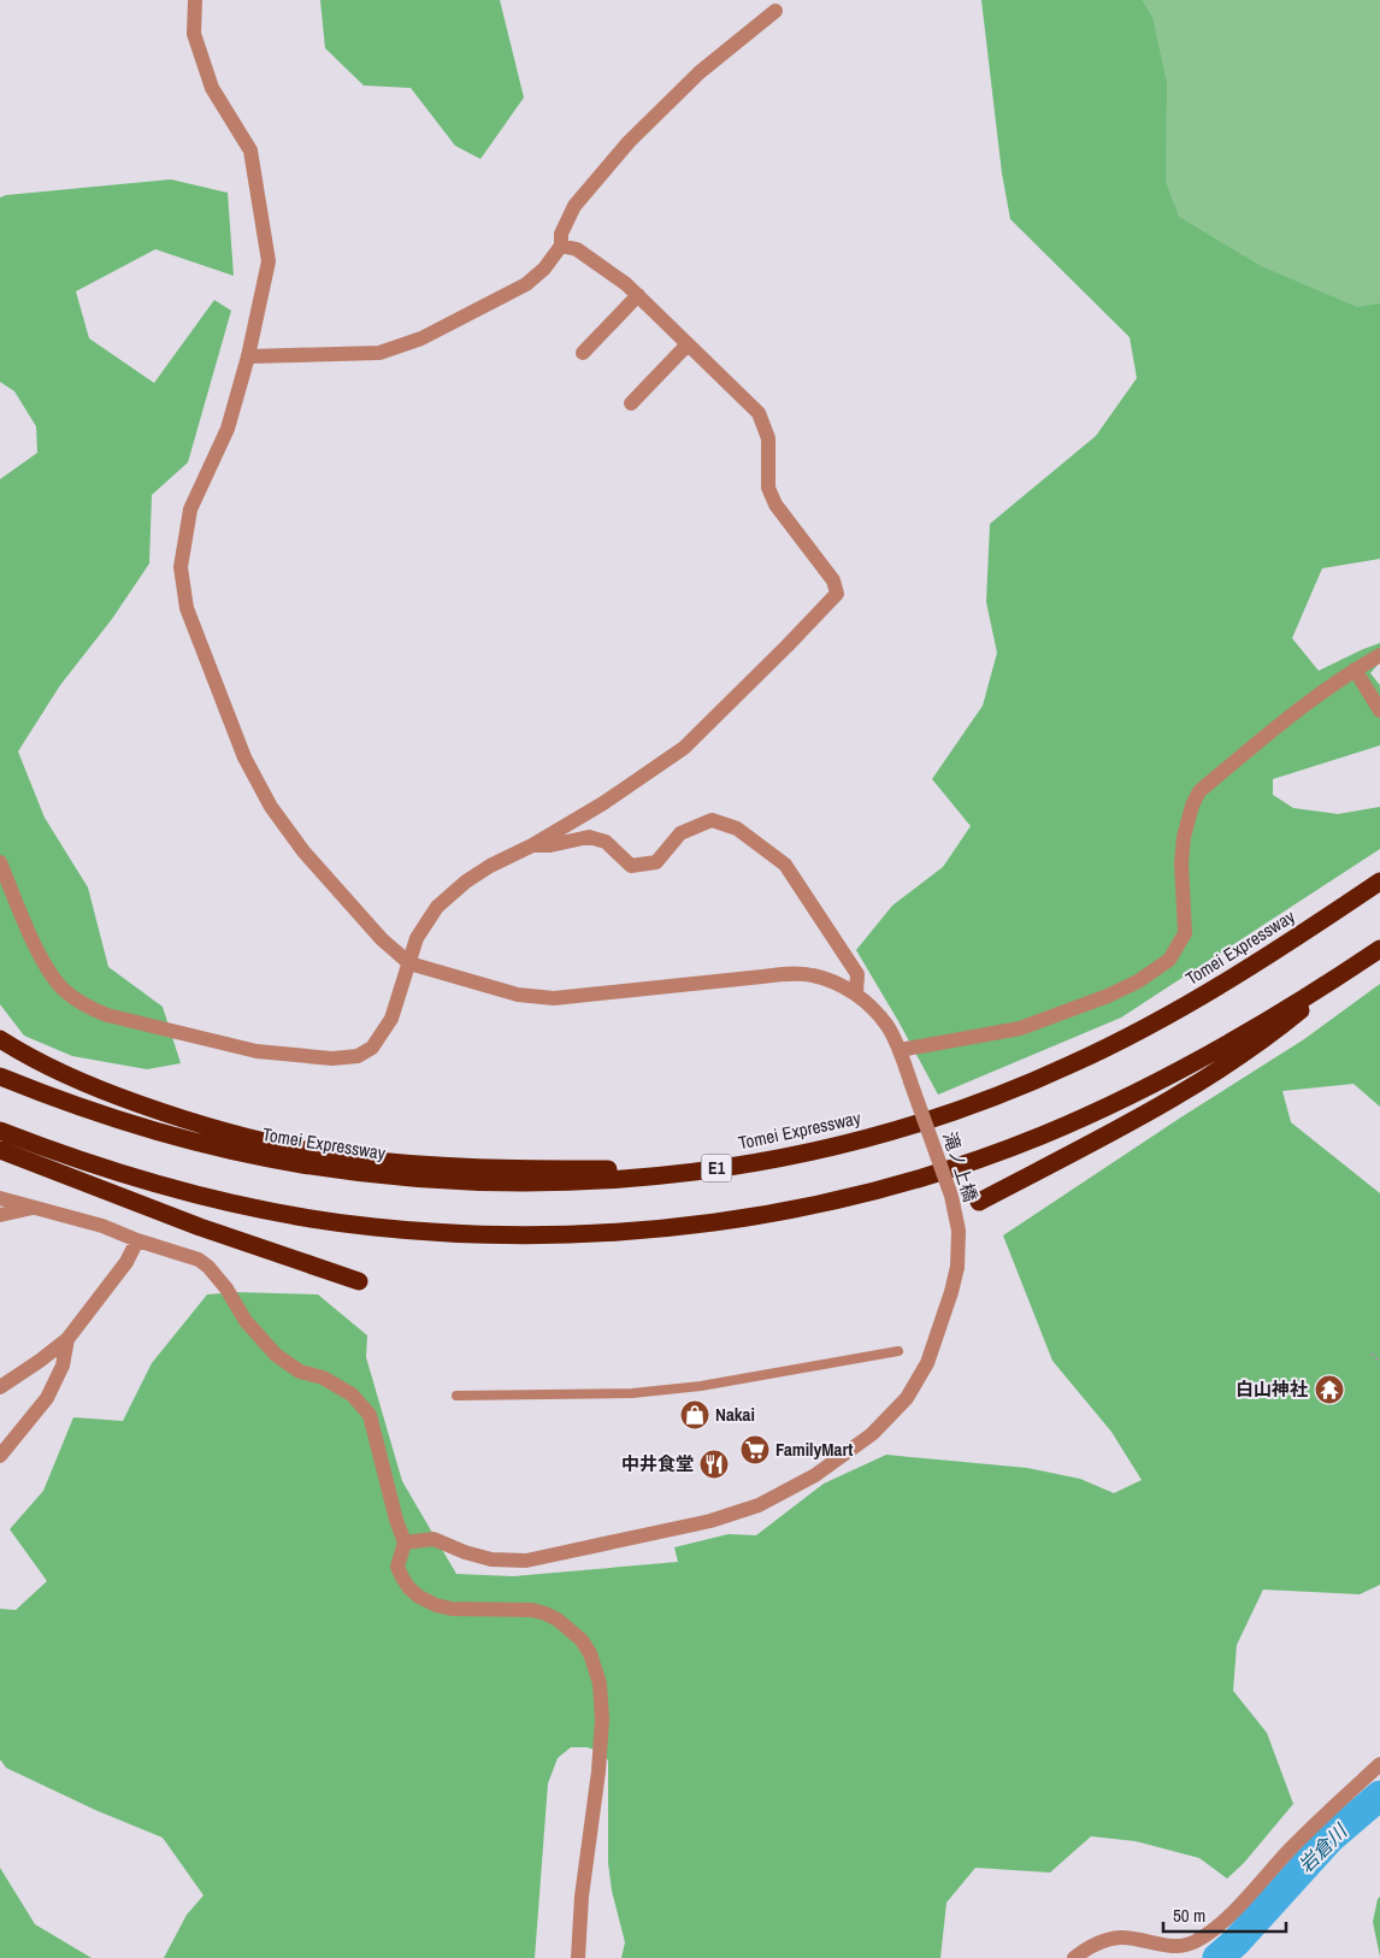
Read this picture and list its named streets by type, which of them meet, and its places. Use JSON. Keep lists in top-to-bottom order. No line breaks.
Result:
{"streets":{"highway":["Tomei Expressway","E1"],"street":["滝ノ上橋"]},"water":["岩倉川"],"places":{"temple":["白山神社"],"shop":["Nakai"],"supermarket":["FamilyMart"],"restaurant":["中井食堂"]},"scale_bar":"50 m"}
